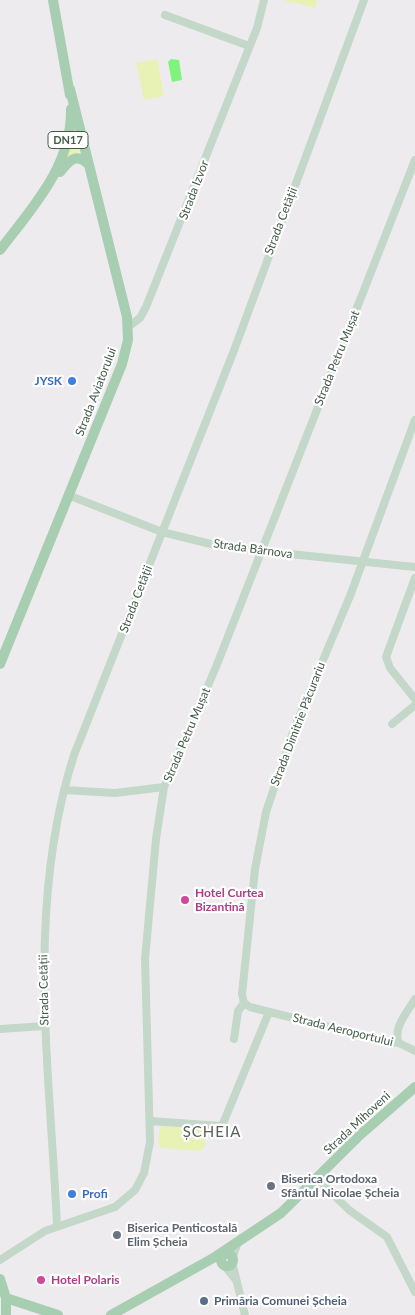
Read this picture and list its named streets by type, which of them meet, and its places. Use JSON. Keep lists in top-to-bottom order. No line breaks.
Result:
{"streets":{"main road":["DN17","Strada Aviatorului","Strada Mihoveni"],"street":["Strada Izvor","Strada Cetății","Strada Petru Mușat","Strada Bârnova","Strada Dimitrie Păcurariu","Strada Aeroportului"]},"crossings":[["DN17","Strada Aviatorului"],["Strada Izvor","Strada Aviatorului"],["Strada Cetății","Strada Petru Mușat"],["Strada Cetății","Strada Bârnova"],["Strada Petru Mușat","Strada Bârnova"],["Strada Aviatorului","Strada Bârnova"],["Strada Bârnova","Strada Dimitrie Păcurariu"],["Strada Dimitrie Păcurariu","Strada Aeroportului"]],"districts":["ȘCHEIA"],"places":["JYSK","Hotel Curtea Bizantină","Biserica Ortodoxa Sfântul Nicolae Șcheia","Profi","Biserica Penticostală Elim Șcheia","Hotel Polaris","Primăria Comunei Șcheia"]}
